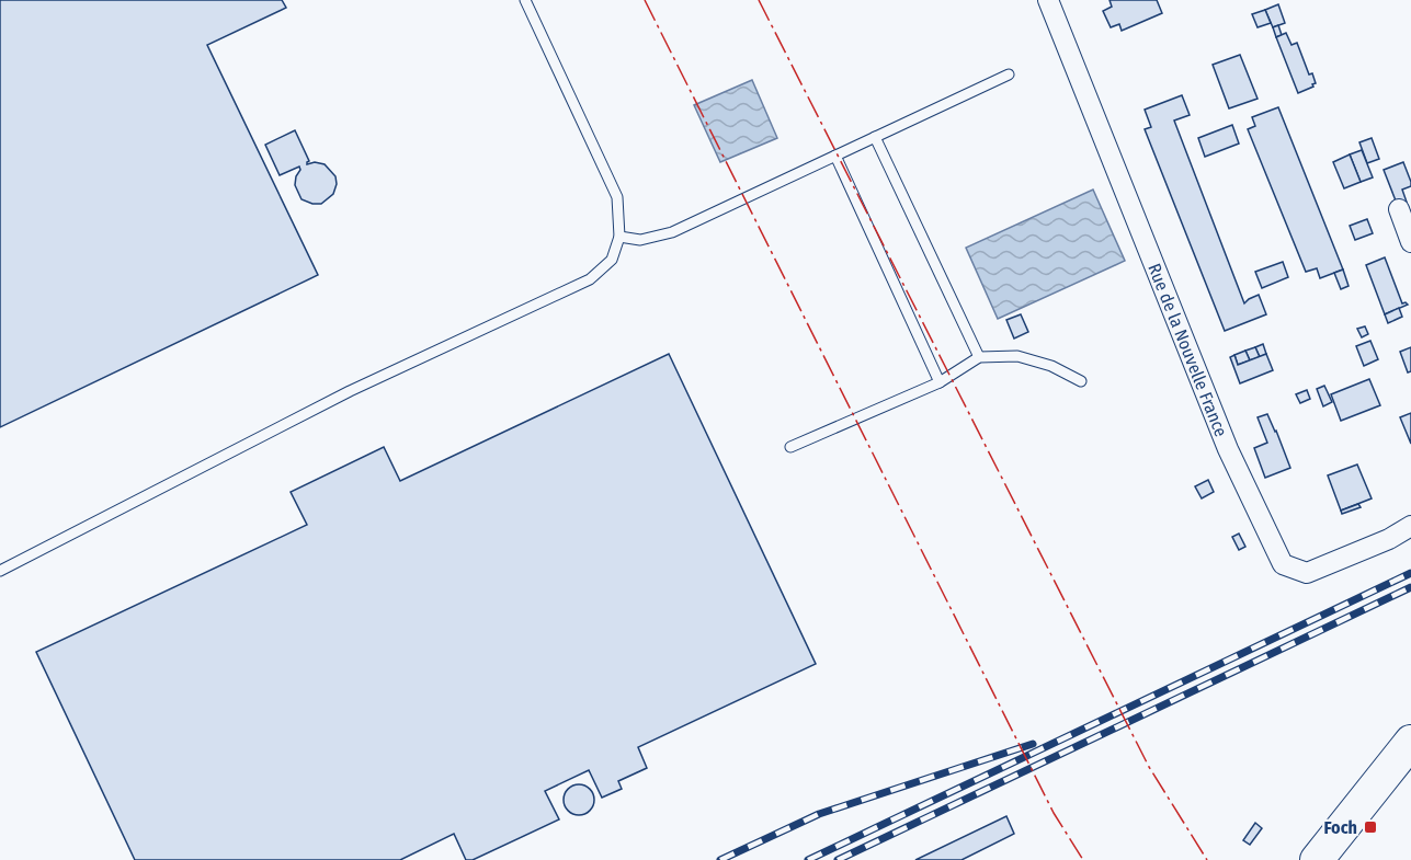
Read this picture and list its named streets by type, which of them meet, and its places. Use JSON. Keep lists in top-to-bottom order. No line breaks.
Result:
{"streets":{"street":["Rue de la Nouvelle France"]},"places":{"transit":["Foch"]}}
